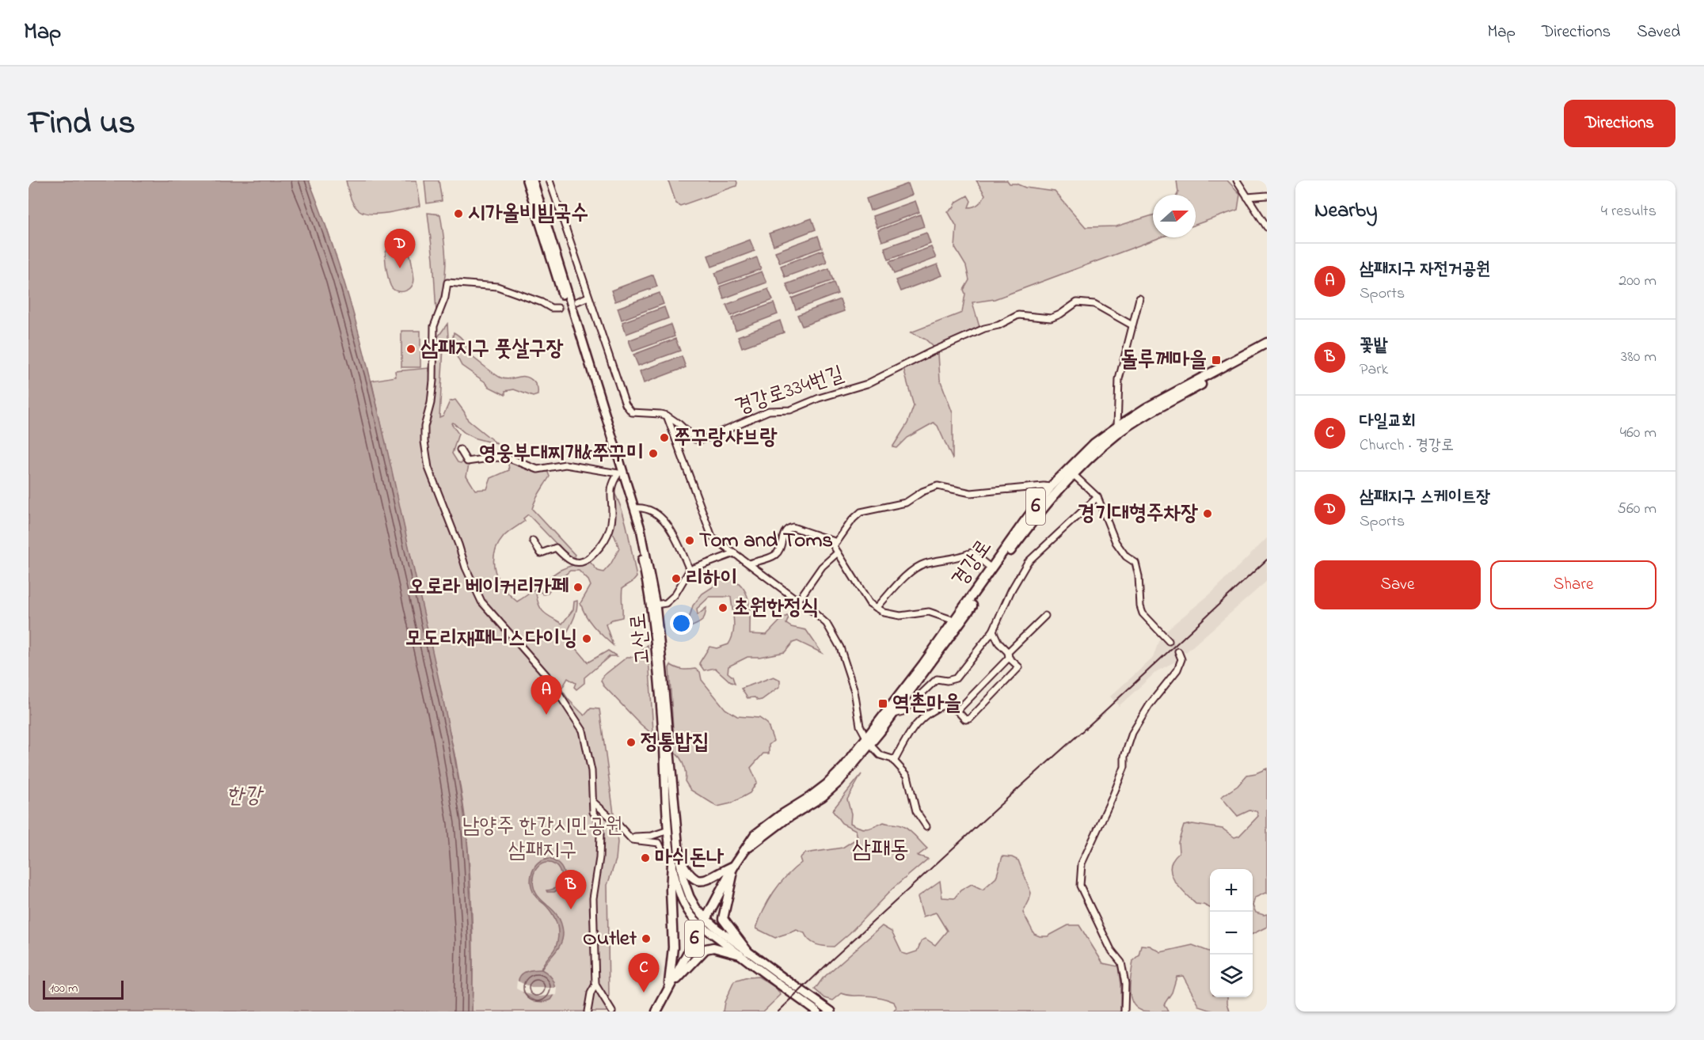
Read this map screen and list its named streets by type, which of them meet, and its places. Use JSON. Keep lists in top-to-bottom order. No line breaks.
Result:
{"streets":{"main road":["6","경강로"],"street":["경강로334번길","고산로"]},"crossings":[["경강로","고산로"]],"districts":["삼패동"],"water":["한강"],"parks":["남양주 한강시민공원 삼패지구"],"places":{"other":["시가올비빔국수","삼패지구 풋살구장","쭈꾸랑샤브랑","영웅부대찌개&쭈꾸미","경기대형주차장","Tom and Toms","리하이","오로라 베이커리카페","초원한정식","모도리재패니스다이닝","정통밥집","마쉬돈나","Outlet"],"transit":["돌루께마을","역촌마을"]},"scale_bar":"100 m","north":"right","page":{"header":"Map","nav":["Map","Directions","Saved"],"title":"Find us","buttons":["Directions",["Save","Share"]],"heading":["Nearby","4 results"],"pins":["D","A","B","C"],"list":[{"mark":"A","name":"삼패지구 자전거공원","note":"Sports","value":"200 m"},{"mark":"B","name":"꽃밭","note":"Park","value":"380 m"},{"mark":"C","name":"다일교회","note":"Church · 경강로","value":"460 m"},{"mark":"D","name":"삼패지구 스케이트장","note":"Sports","value":"560 m"}],"map_buttons":["+","−"],"scale":"100 m"}}
